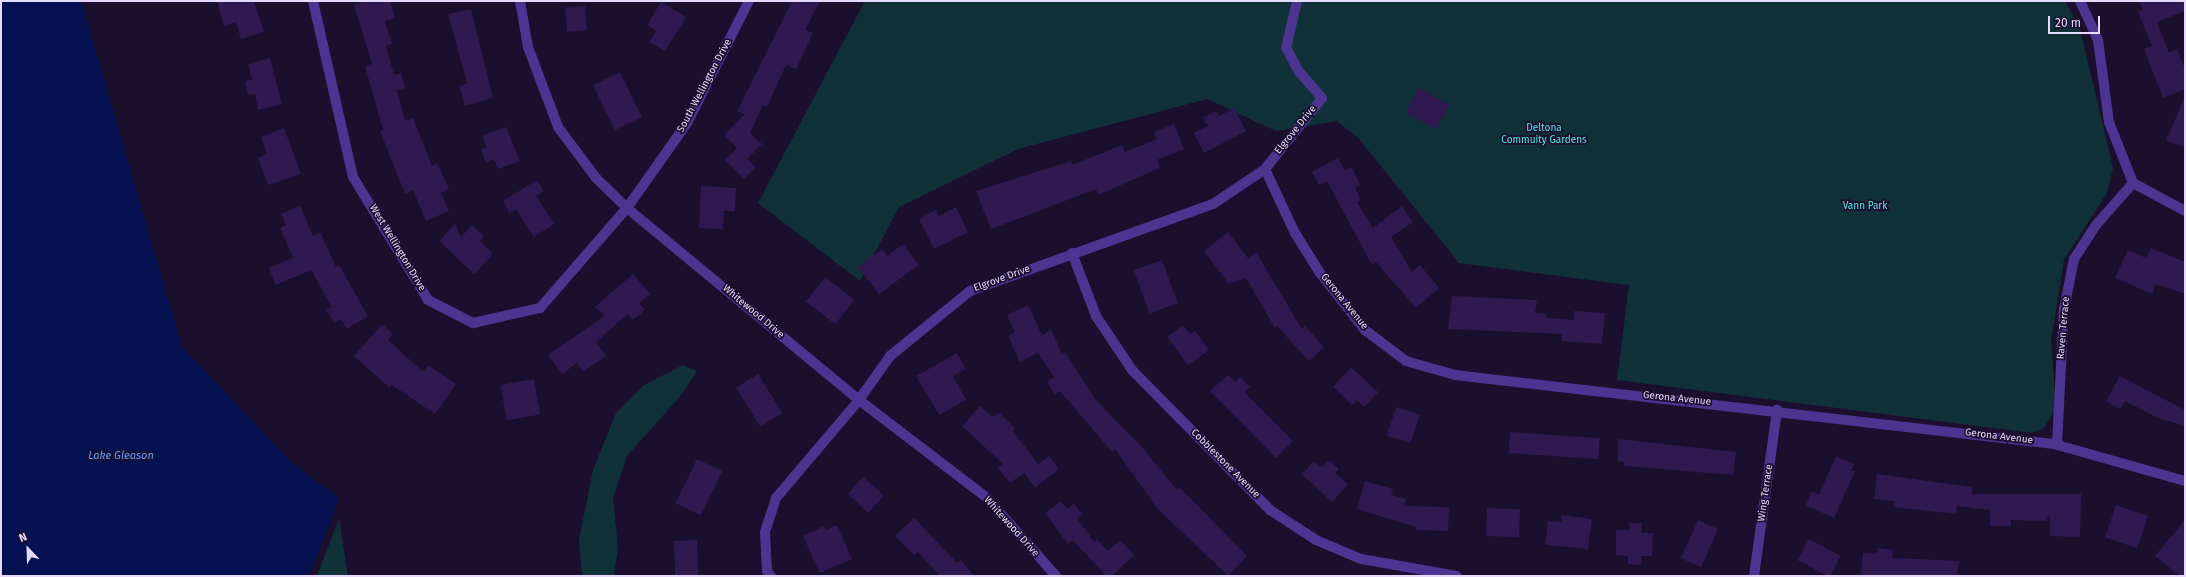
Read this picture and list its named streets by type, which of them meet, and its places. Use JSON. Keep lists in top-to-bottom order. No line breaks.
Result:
{"streets":{"street":["South Wellington Drive","Elgrove Drive","West Wellington Drive","Gerona Avenue","Whitewood Drive","Raven Terrace","Cobblestone Avenue","Wing Terrace"]},"crossings":[["South Wellington Drive","West Wellington Drive"],["South Wellington Drive","Whitewood Drive"],["Elgrove Drive","Gerona Avenue"],["Elgrove Drive","Whitewood Drive"],["Elgrove Drive","Cobblestone Avenue"],["West Wellington Drive","Whitewood Drive"],["Gerona Avenue","Raven Terrace"],["Gerona Avenue","Wing Terrace"]],"water":["Lake Gleason"],"parks":["Deltona Commuity Gardens","Vann Park"],"scale_bar":"20 m","north":"top left"}
